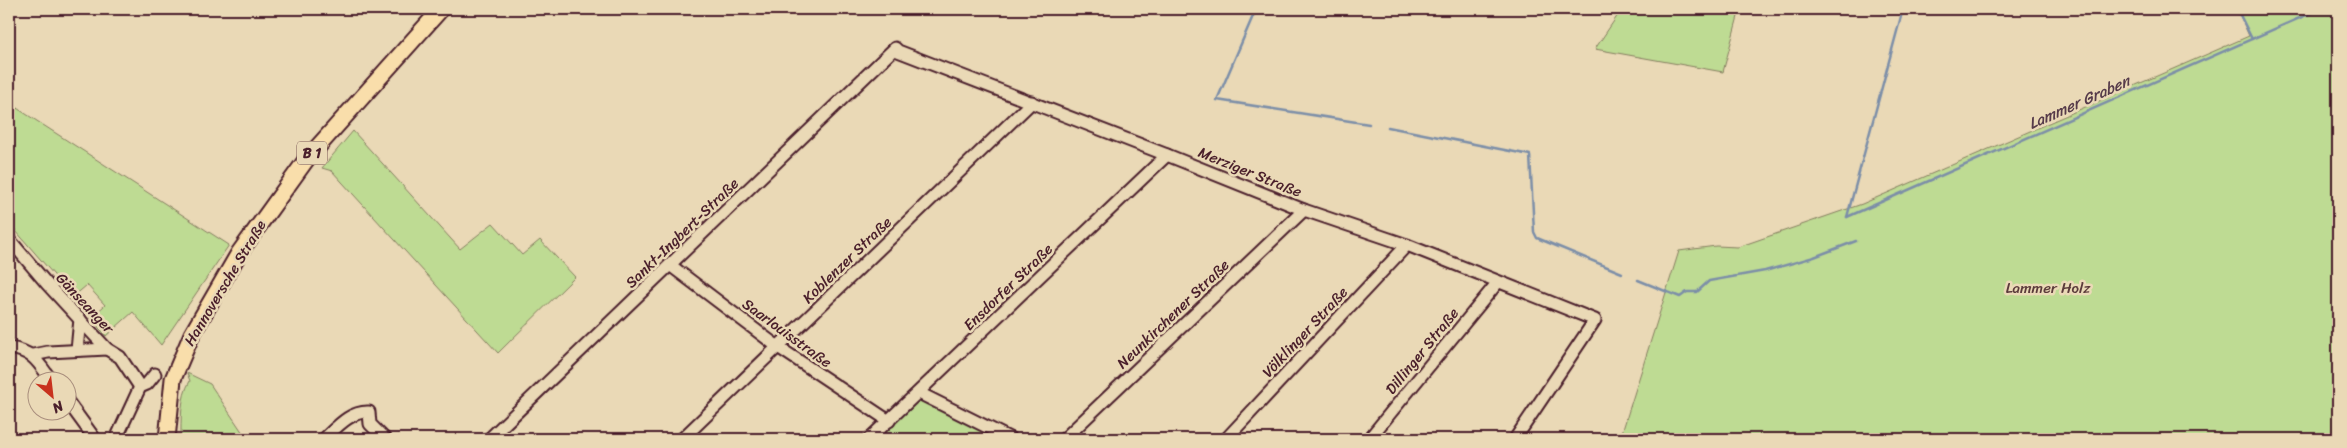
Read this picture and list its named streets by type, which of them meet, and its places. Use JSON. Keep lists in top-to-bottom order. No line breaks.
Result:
{"streets":{"main road":["B 1","Hannoversche Straße"],"street":["Merziger Straße","Sankt-Ingbert-Straße","Koblenzer Straße","Ensdorfer Straße","Gänseanger","Neunkirchener Straße","Völklinger Straße","Saarlouisstraße","Dillinger Straße"]},"crossings":[["Merziger Straße","Sankt-Ingbert-Straße"],["Merziger Straße","Koblenzer Straße"],["Merziger Straße","Ensdorfer Straße"],["Merziger Straße","Neunkirchener Straße"],["Merziger Straße","Völklinger Straße"],["Merziger Straße","Dillinger Straße"],["Sankt-Ingbert-Straße","Saarlouisstraße"],["Koblenzer Straße","Saarlouisstraße"],["Ensdorfer Straße","Saarlouisstraße"]],"water":["Lammer Graben"],"parks":["Lammer Holz"],"north":"bottom right"}
